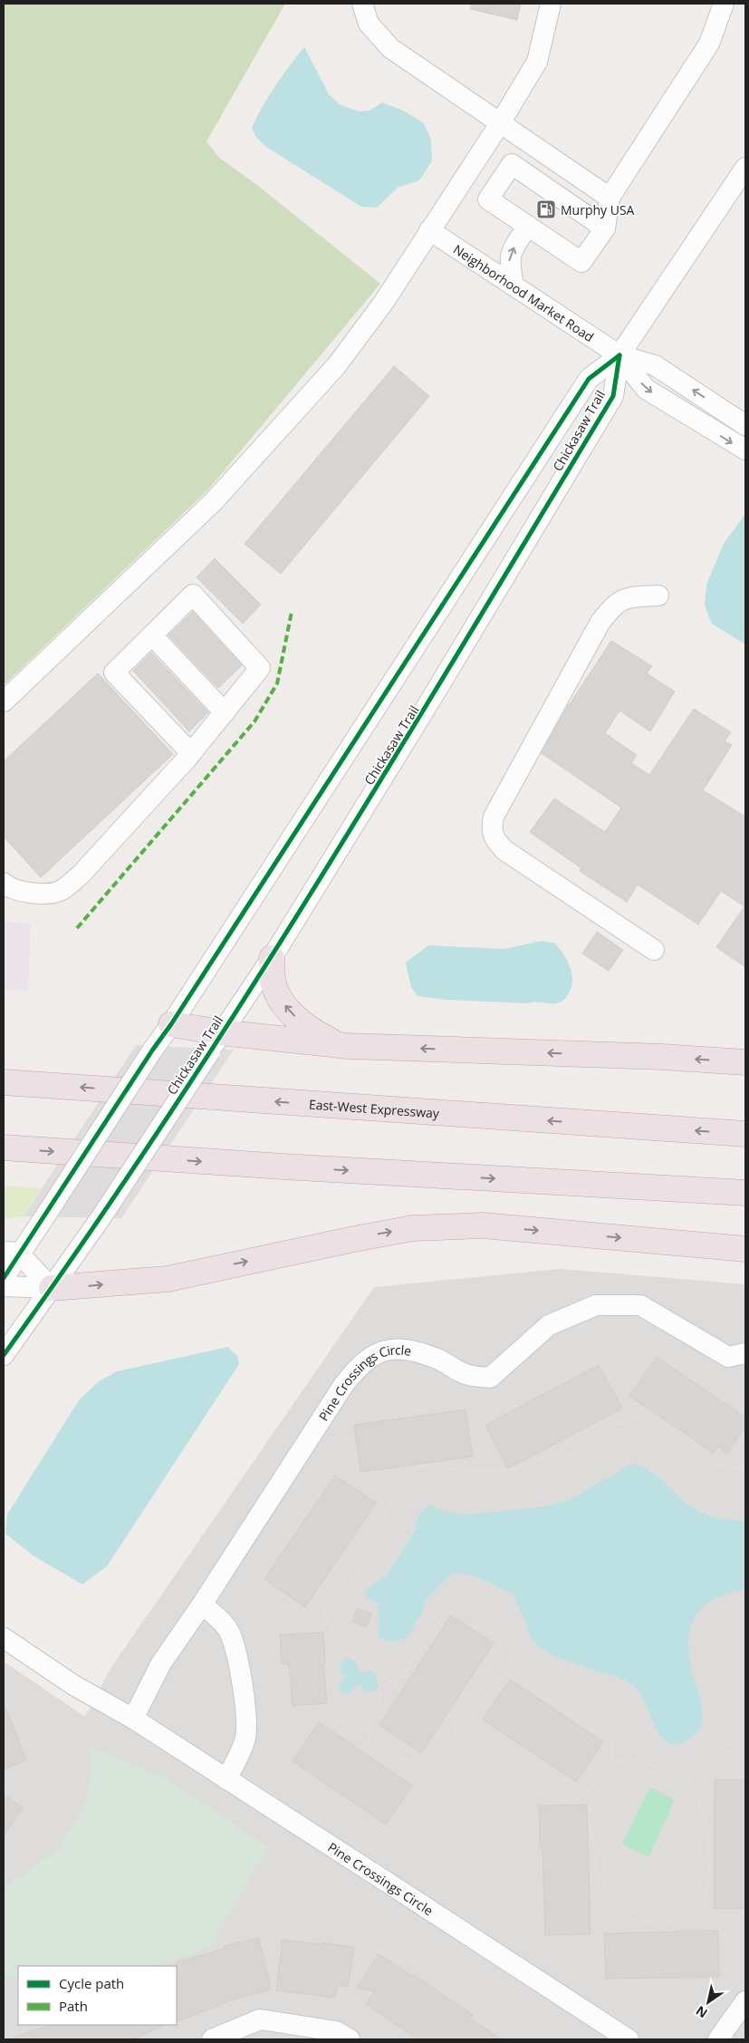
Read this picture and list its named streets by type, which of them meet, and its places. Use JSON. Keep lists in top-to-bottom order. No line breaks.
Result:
{"streets":{"highway":["East-West Expressway"],"street":["Neighborhood Market Road","Chickasaw Trail","Pine Crossings Circle"]},"crossings":[["Neighborhood Market Road","Chickasaw Trail"]],"places":{"fuel station":["Murphy USA"]},"legend":["Cycle path","Path"],"north":"bottom left"}
